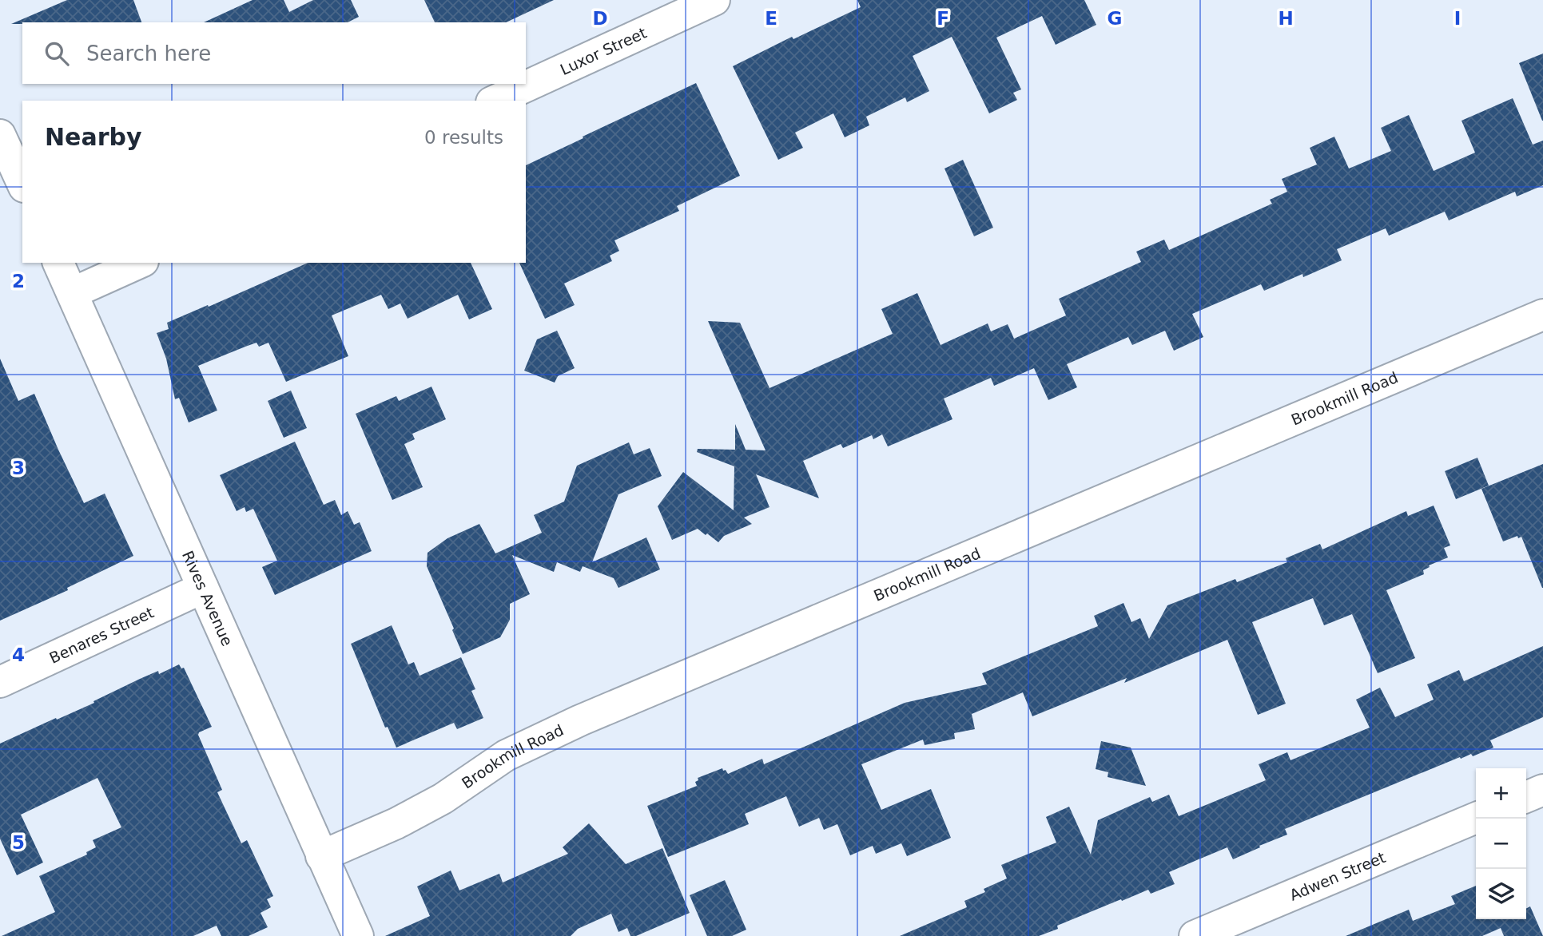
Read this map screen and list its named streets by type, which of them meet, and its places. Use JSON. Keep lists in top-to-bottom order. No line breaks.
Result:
{"streets":{"street":["Luxor Street","Brookmill Road","Rives Avenue","Benares Street","Adwen Street"]},"crossings":[["Brookmill Road","Rives Avenue"],["Rives Avenue","Benares Street"]],"page":{"search":"Search here","heading":["Nearby","0 results"],"map_buttons":["+","−"]},"grid":{"columns":["D","E","F","G","H","I"],"rows":["2","3","4","5"]}}
